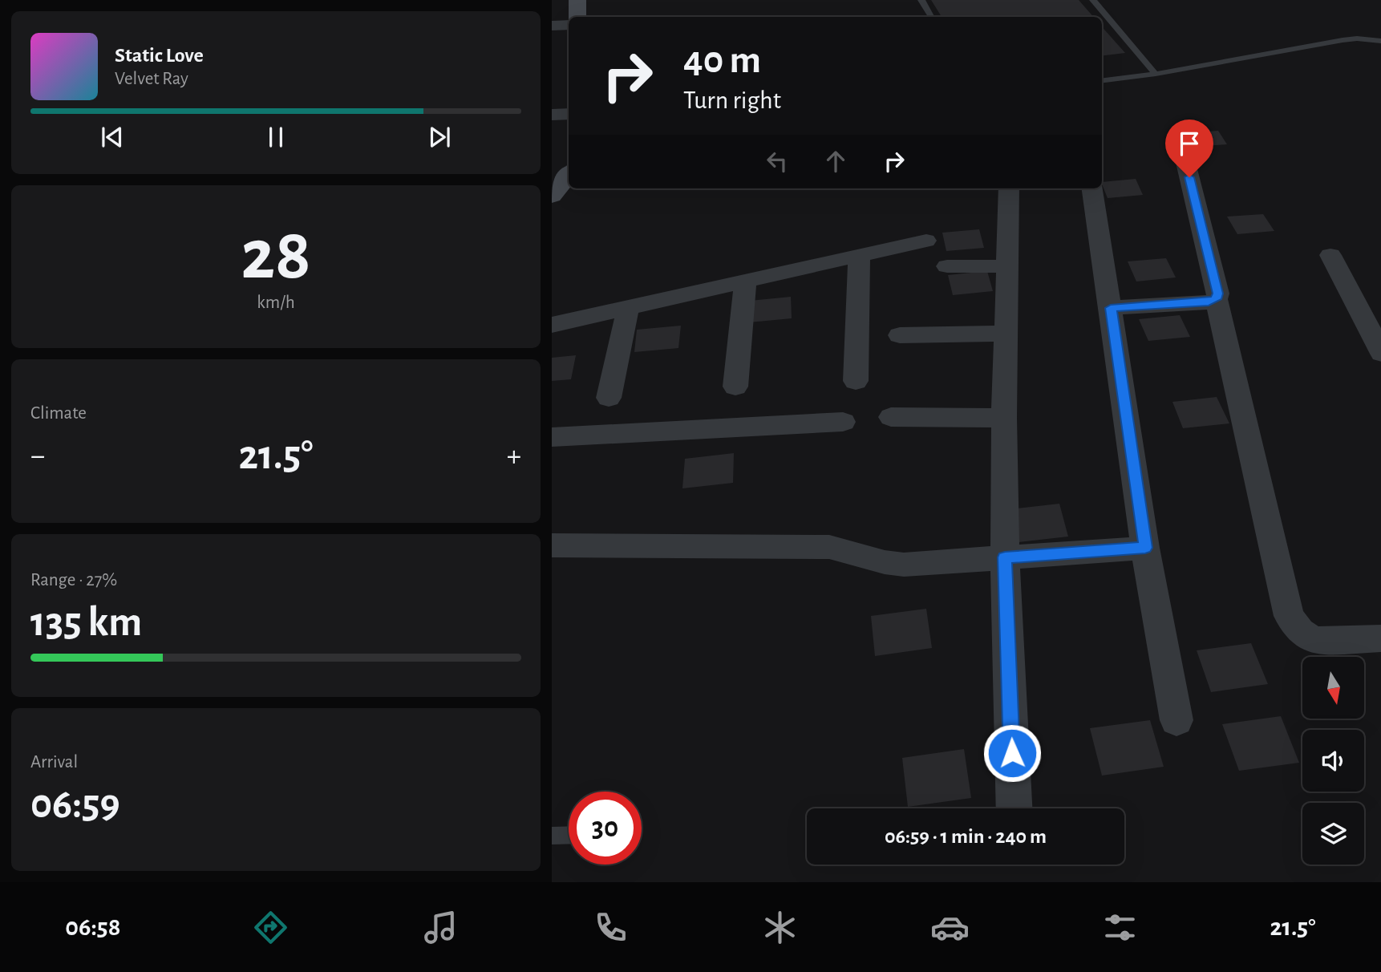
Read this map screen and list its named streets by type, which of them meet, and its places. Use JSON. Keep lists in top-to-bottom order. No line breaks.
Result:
{"north":"bottom","page":{"turn":["40 m","Turn right"],"song":["Static Love","Velvet Ray"],"tile":[["28","km/h"],"Climate",["Range · 27%","135 km"],["Arrival","06:59"]],"heat":["−","21.5°","+"],"limit":"30","trip":"06:59 · 1 min · 240 m","tabs":["06:58","21.5°"]}}
